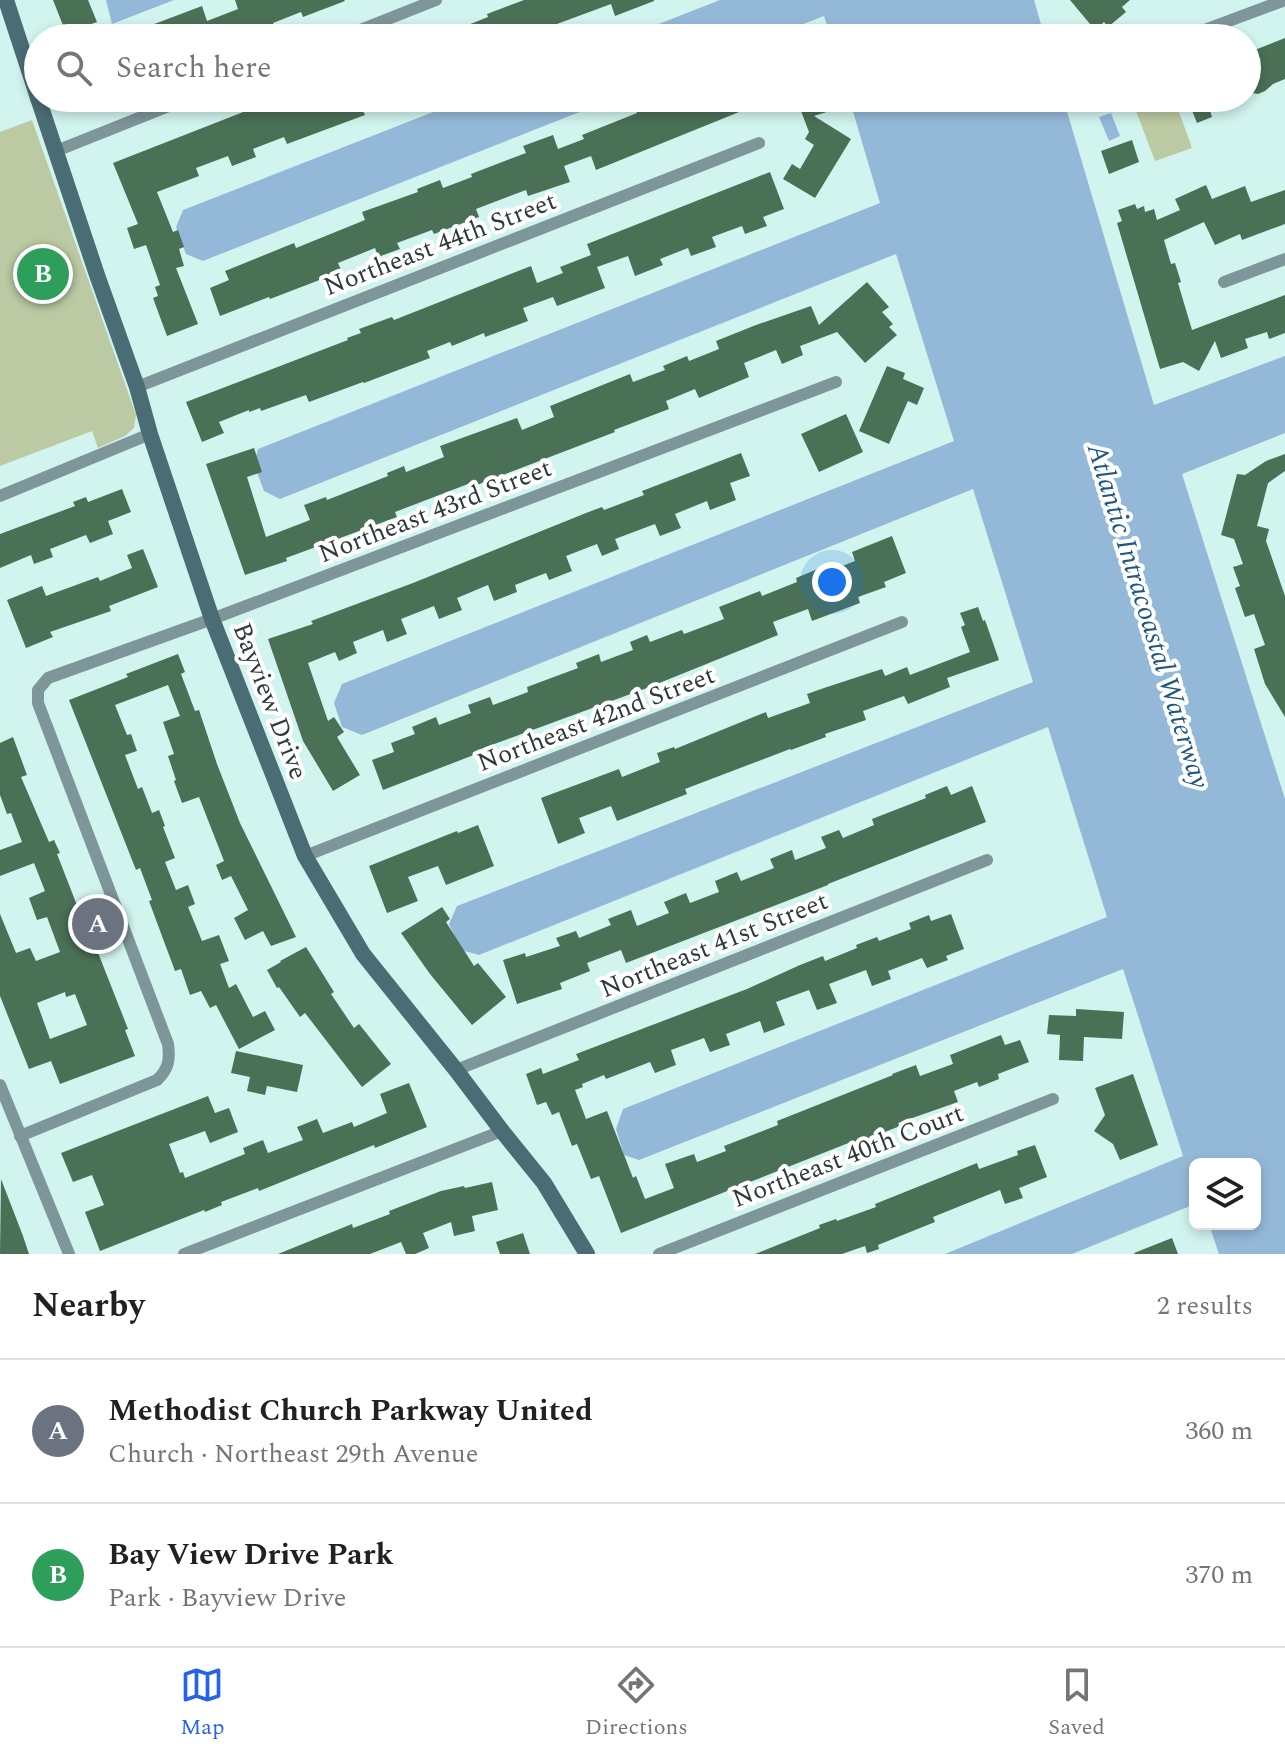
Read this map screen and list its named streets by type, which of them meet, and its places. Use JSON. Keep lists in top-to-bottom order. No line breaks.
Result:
{"streets":{"street":["Northeast 44th Street","Northeast 43rd Street","Bayview Drive","Northeast 42nd Street","Northeast 41st Street","Northeast 40th Court"]},"crossings":[["Northeast 44th Street","Bayview Drive"],["Northeast 43rd Street","Bayview Drive"],["Bayview Drive","Northeast 42nd Street"],["Bayview Drive","Northeast 41st Street"]],"water":["Atlantic Intracoastal Waterway"],"page":{"search":"Search here","pins":["B","A"],"heading":["Nearby","2 results"],"list":[{"mark":"A","name":"Methodist Church Parkway United","note":"Church · Northeast 29th Avenue","value":"360 m"},{"mark":"B","name":"Bay View Drive Park","note":"Park · Bayview Drive","value":"370 m"}],"nav":["Map","Directions","Saved"]}}
